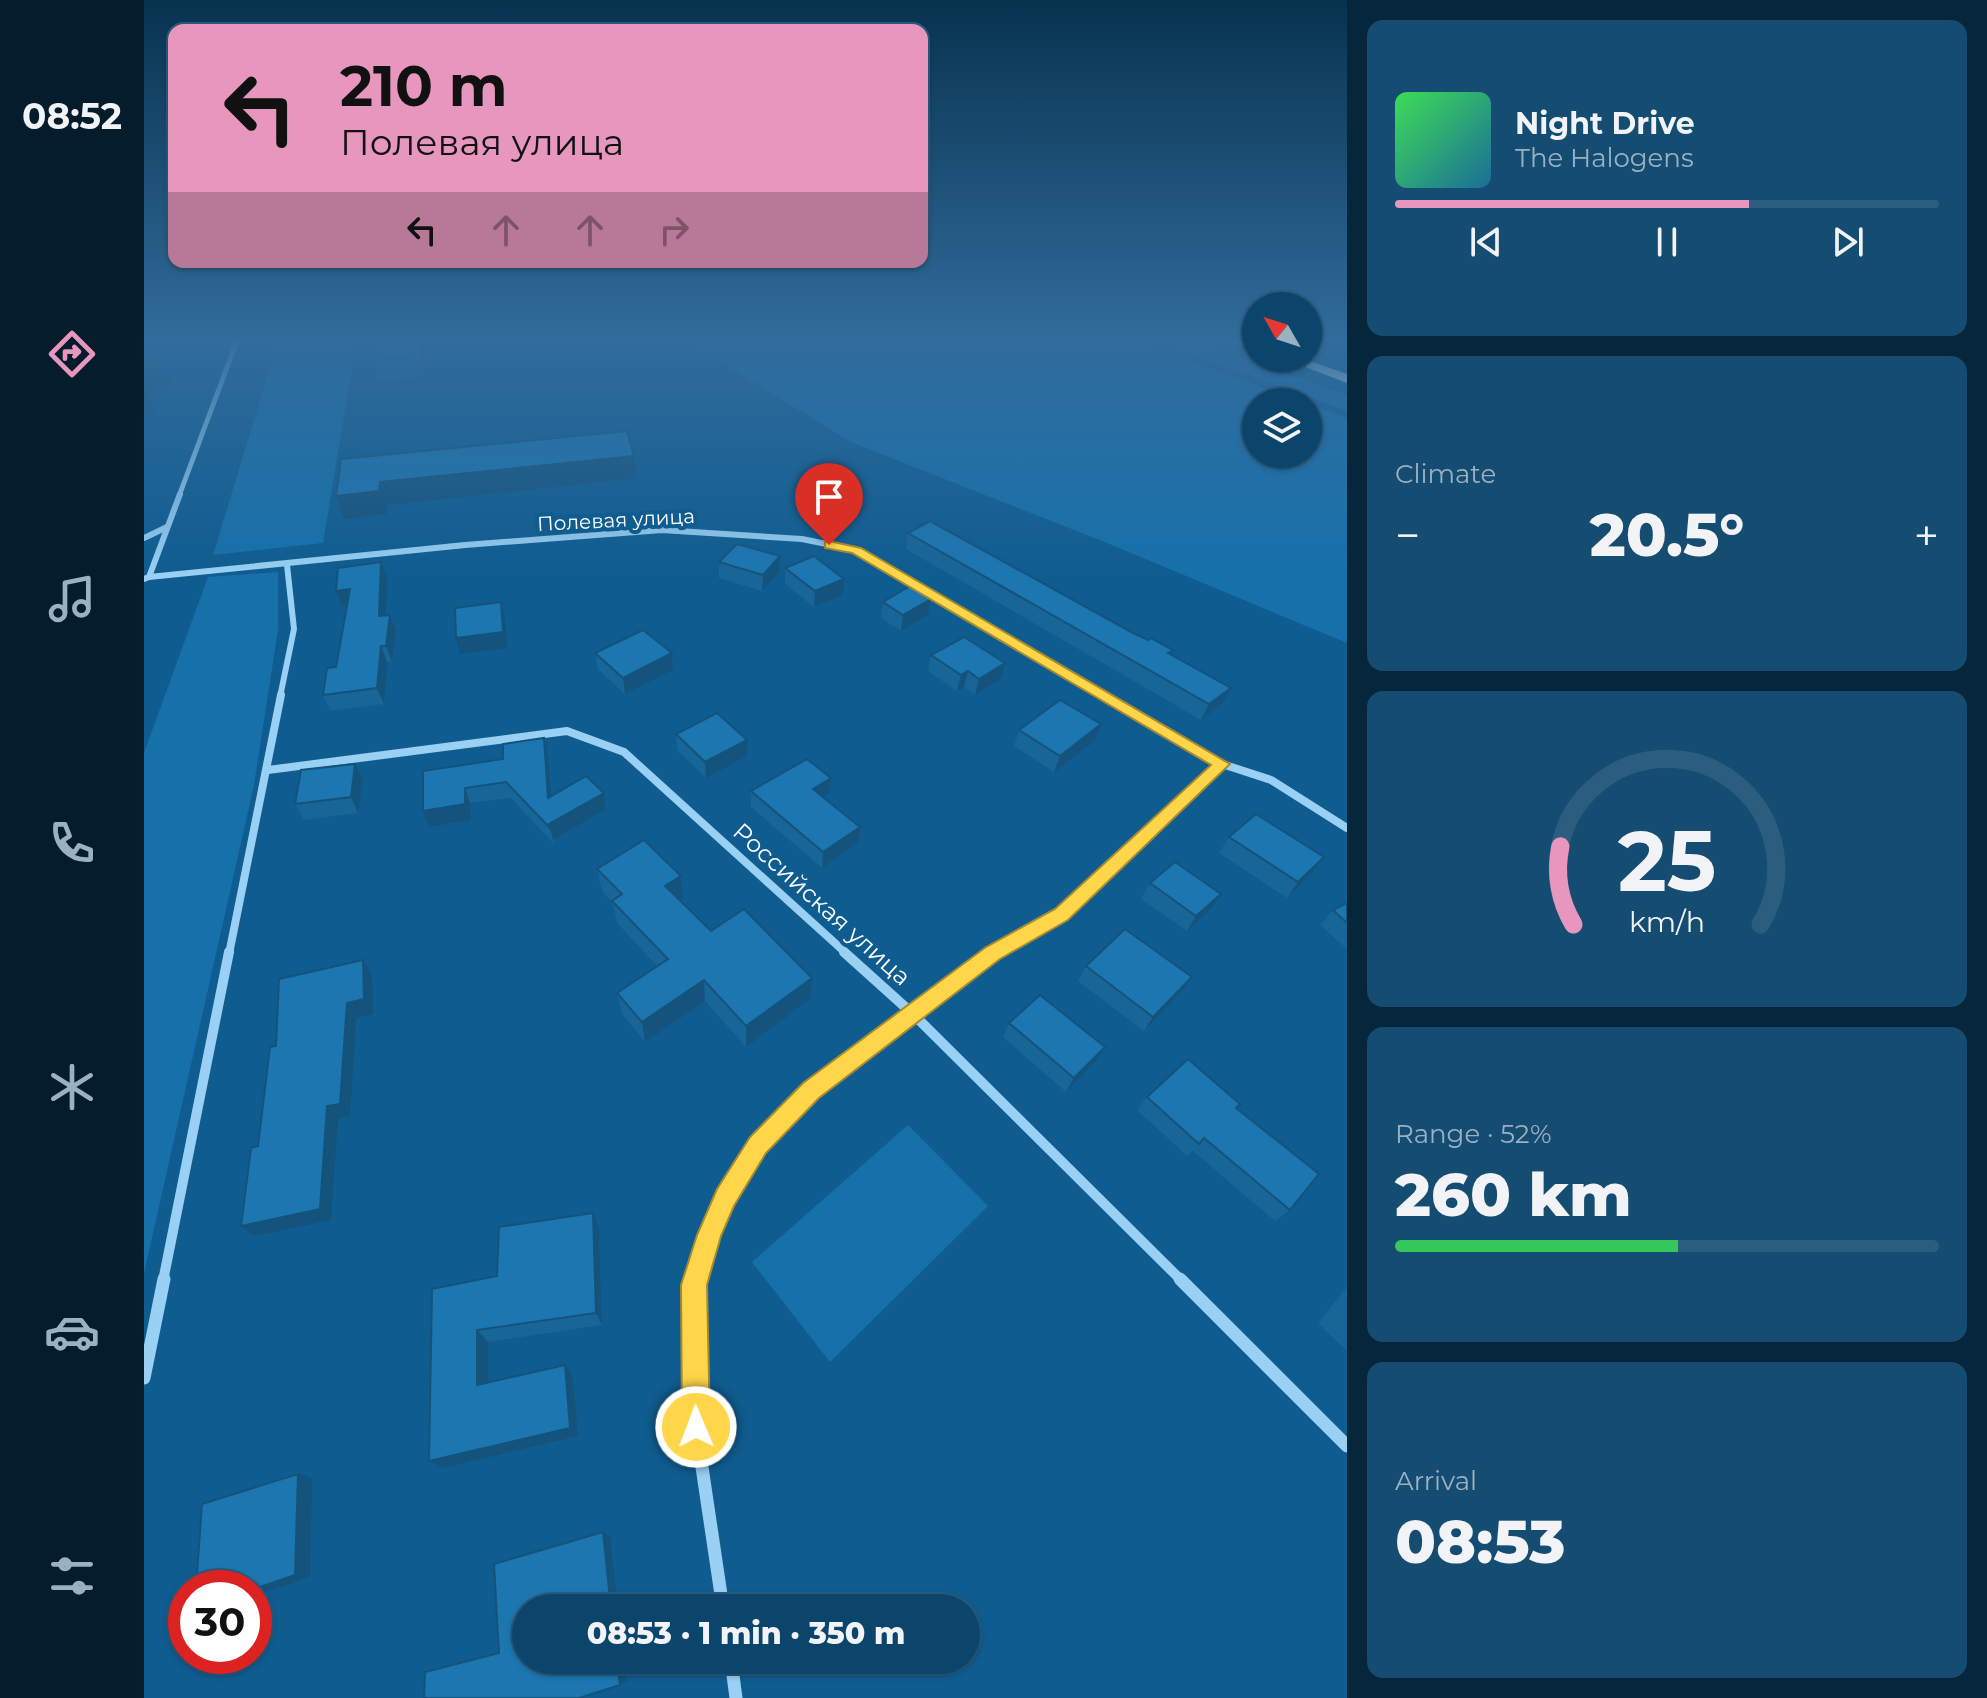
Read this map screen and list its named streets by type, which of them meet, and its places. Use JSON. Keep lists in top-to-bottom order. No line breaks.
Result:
{"streets":{"street":["Полевая улица","Российская улица"]},"north":"top left","page":{"tabs":"08:52","turn":["210 m","Полевая улица"],"song":["Night Drive","The Halogens"],"tile":["Climate",["Range · 52%","260 km"],["Arrival","08:53"]],"heat":["−","20.5°","+"],"limit":"30","trip":"08:53 · 1 min · 350 m","gauge":["25","km/h"]}}
